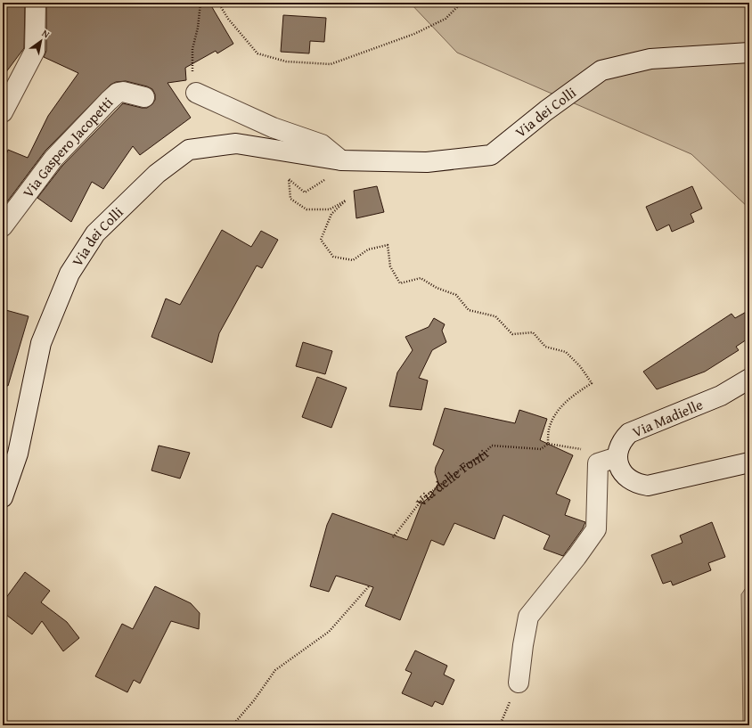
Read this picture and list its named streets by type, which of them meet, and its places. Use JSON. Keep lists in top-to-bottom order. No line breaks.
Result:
{"streets":{"street":["Via dei Colli","Via Gaspero Jacopetti","Via Madielle"],"path":["Via delle Fonti"]},"north":"top right"}
